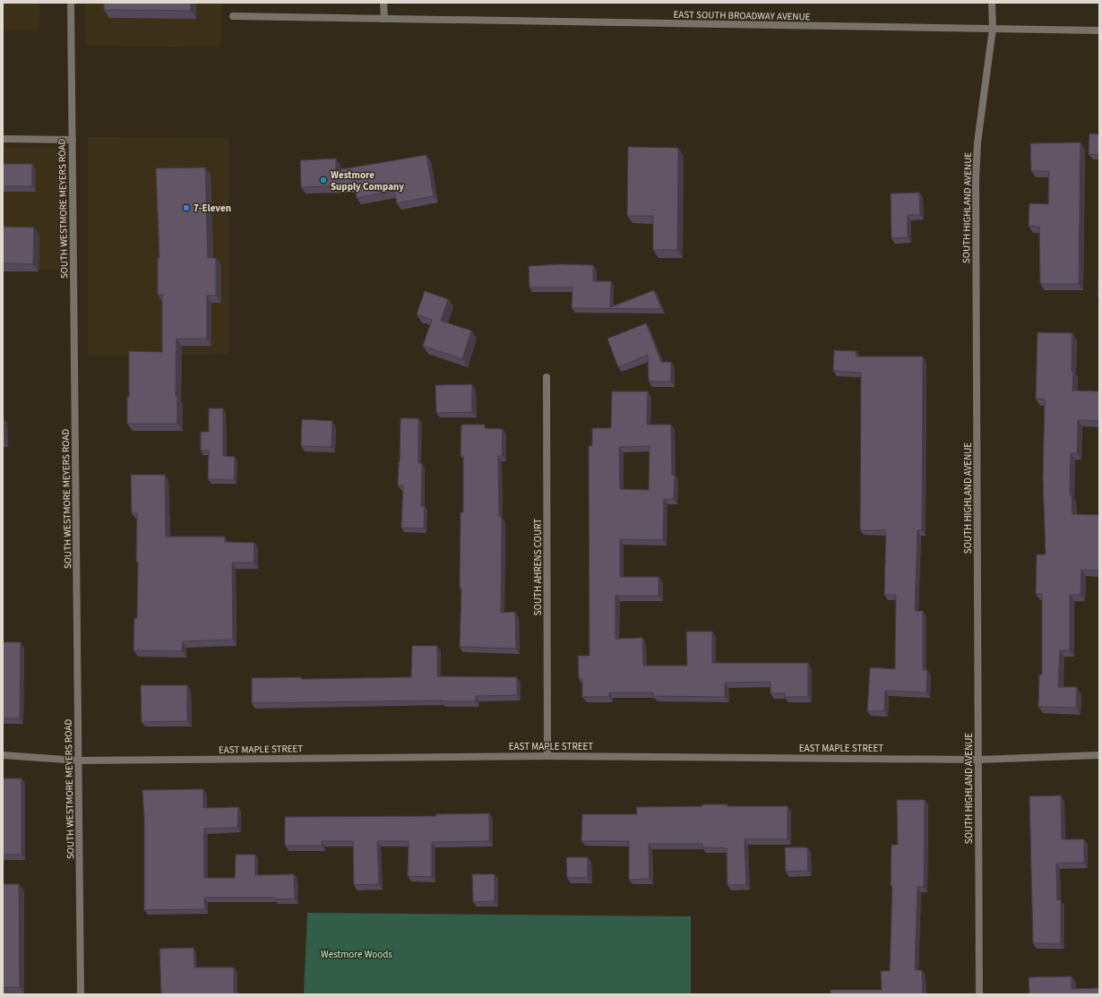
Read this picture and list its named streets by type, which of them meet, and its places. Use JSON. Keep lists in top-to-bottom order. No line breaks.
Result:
{"streets":{"street":["EAST SOUTH BROADWAY AVENUE","SOUTH HIGHLAND AVENUE","SOUTH WESTMORE MEYERS ROAD","SOUTH AHRENS COURT","EAST MAPLE STREET"]},"crossings":[["EAST SOUTH BROADWAY AVENUE","SOUTH HIGHLAND AVENUE"],["SOUTH HIGHLAND AVENUE","EAST MAPLE STREET"],["SOUTH WESTMORE MEYERS ROAD","EAST MAPLE STREET"],["SOUTH AHRENS COURT","EAST MAPLE STREET"]],"parks":["Westmore Woods"],"places":["Westmore Supply Company","7-Eleven"]}
